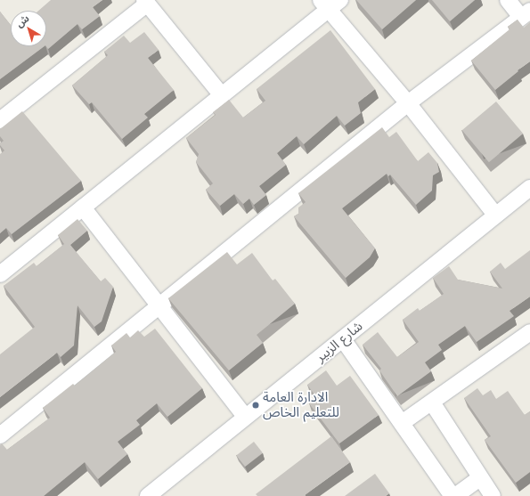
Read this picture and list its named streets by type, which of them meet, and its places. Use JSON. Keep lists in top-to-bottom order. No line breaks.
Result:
{"streets":{"street":["شارع الزبير"]},"places":["الادارة العامة للتعليم الخاص"],"north":"top left"}
